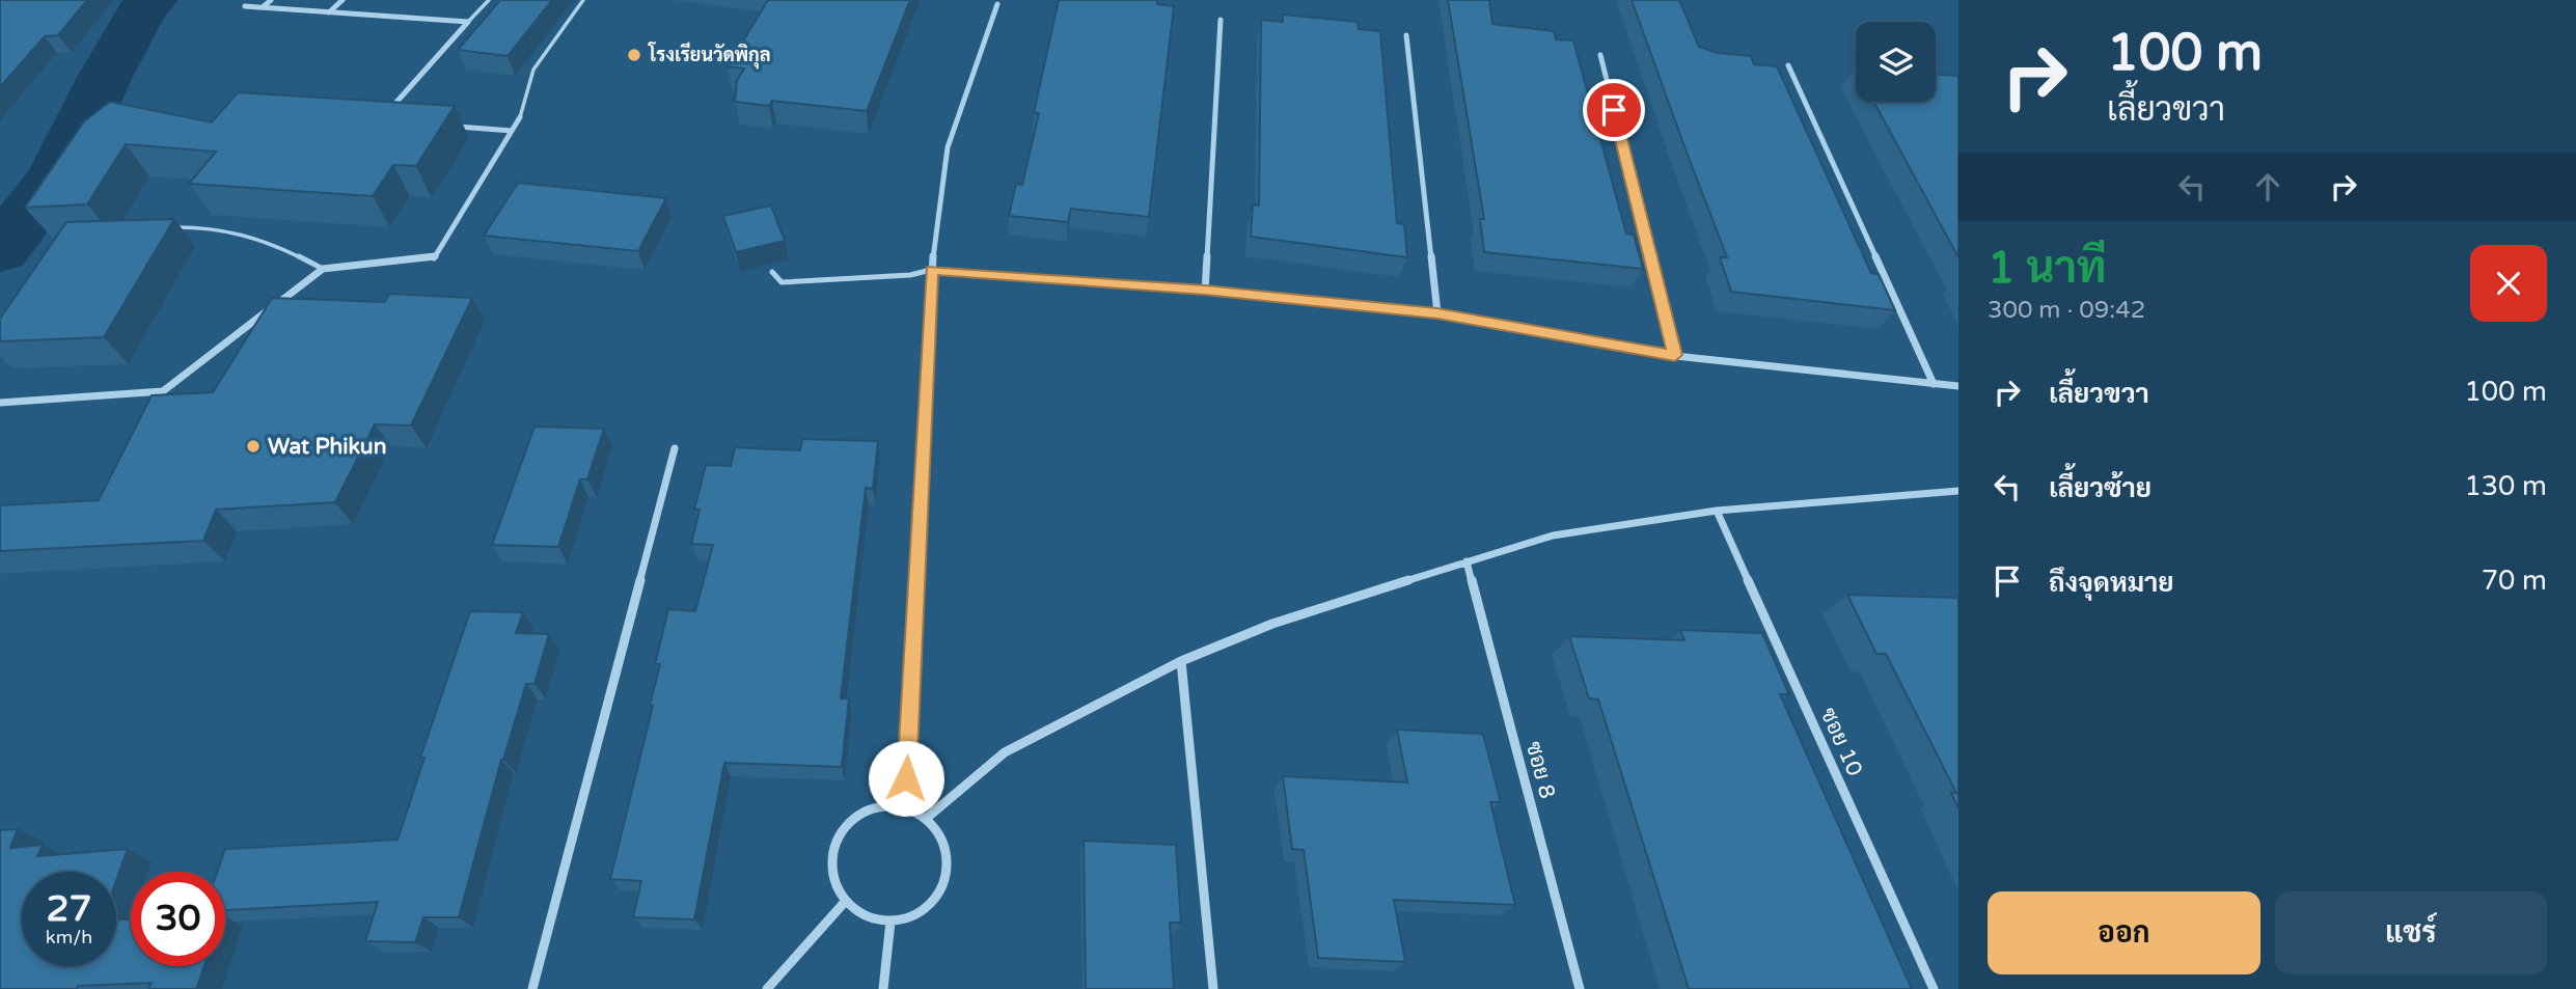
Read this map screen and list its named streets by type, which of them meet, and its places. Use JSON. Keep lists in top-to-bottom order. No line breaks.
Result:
{"streets":{"street":["ซอย 10","ซอย 8"]},"places":["โรงเรียนวัดพิกุล","Wat Phikun"],"page":{"turn":["100 m","เลี้ยวขวา"],"heading":["1 นาที","300 m · 09:42"],"list":[{"name":"เลี้ยวขวา","value":"100 m"},{"name":"เลี้ยวซ้าย","value":"130 m"},{"name":"ถึงจุดหมาย","value":"70 m"}],"speed":"27 km/h","limit":"30","buttons":["ออก","แชร์"]}}
